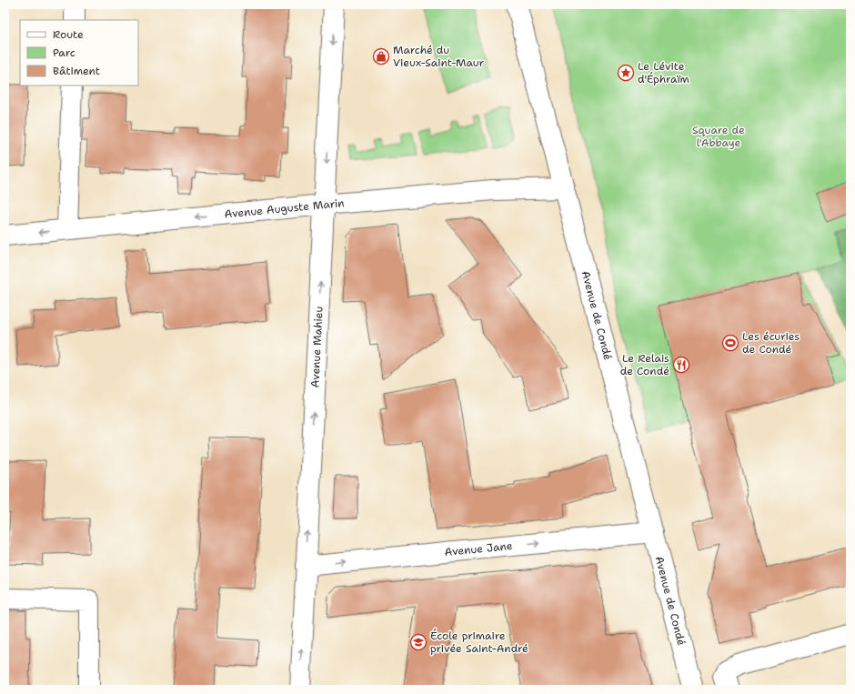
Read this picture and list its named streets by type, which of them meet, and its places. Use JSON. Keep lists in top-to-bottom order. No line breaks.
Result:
{"streets":{"street":["Avenue Auguste Marin","Avenue de Condé","Avenue Mahieu","Avenue Jane"]},"crossings":[["Avenue Auguste Marin","Avenue de Condé"],["Avenue Auguste Marin","Avenue Mahieu"],["Avenue de Condé","Avenue Jane"],["Avenue Mahieu","Avenue Jane"]],"one_way":["Avenue Auguste Marin","Avenue Jane"],"parks":["Square de l'Abbaye"],"places":{"shop":["Marché du Vieux-Saint-Maur"],"place":["Le Lévite d'Éphraïm"],"sports":["Les écuries de Condé"],"restaurant":["Le Relais de Condé"],"school or university":["École primaire privée Saint-André"]},"legend":["Route","Parc","Bâtiment"]}
